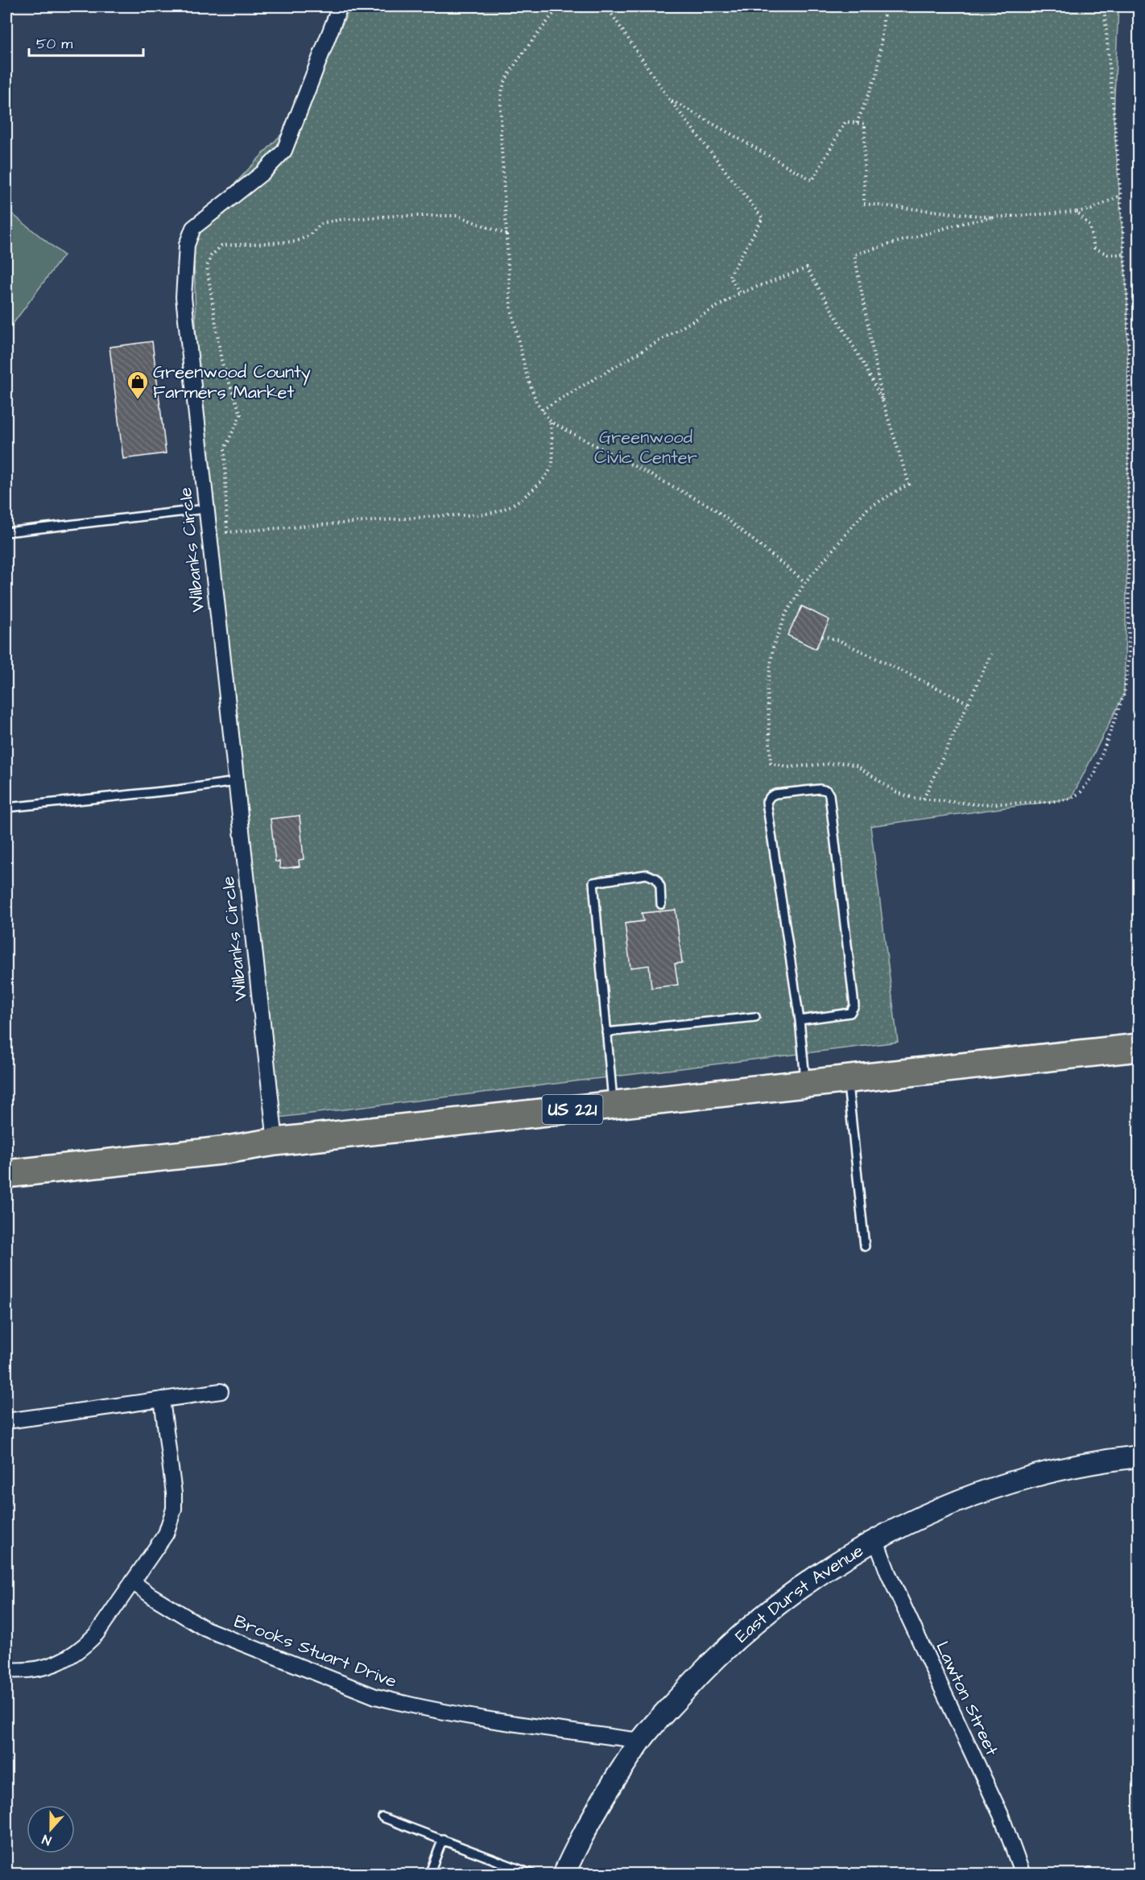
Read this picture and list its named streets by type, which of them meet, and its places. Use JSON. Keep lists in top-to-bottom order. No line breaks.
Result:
{"streets":{"highway":["US 221"],"street":["Wilbanks Circle","East Durst Avenue","Brooks Stuart Drive","Lawton Street"]},"crossings":[["Wilbanks Circle","US 221"],["East Durst Avenue","Brooks Stuart Drive"],["East Durst Avenue","Lawton Street"]],"parks":["Greenwood Civic Center"],"places":{"shop":["Greenwood County Farmers Market"]},"scale_bar":"50 m","north":"bottom"}
